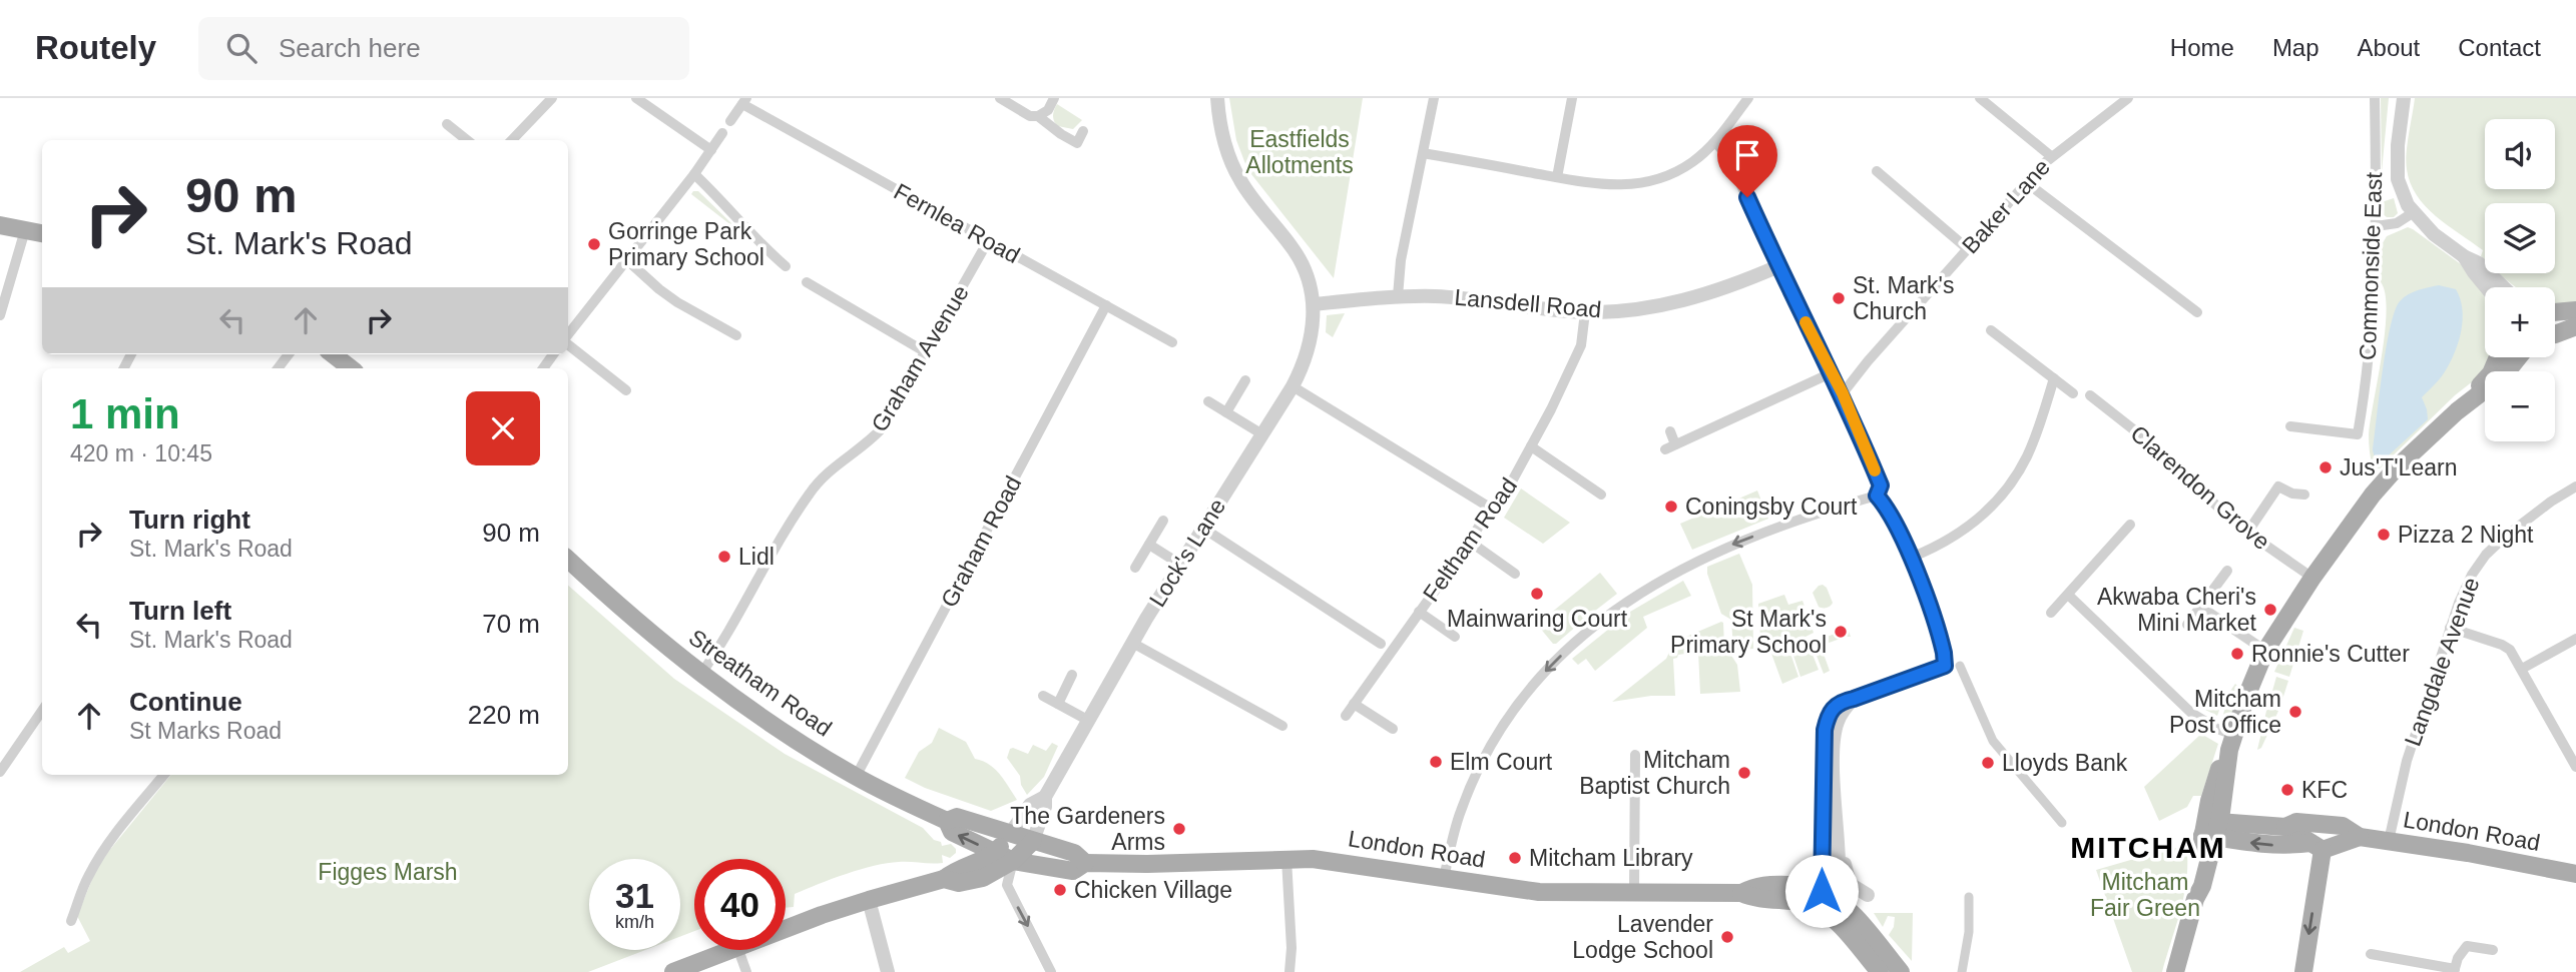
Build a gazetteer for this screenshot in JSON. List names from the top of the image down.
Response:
{
  "streets": {
    "main road": ["Streatham Road", "London Road"],
    "street": [
      "Baker Lane",
      "Fernlea Road",
      "Commonside East",
      "Lansdell Road",
      "Graham Avenue",
      "Clarendon Grove",
      "Feltham Road",
      "Graham Road",
      "Lock's Lane",
      "Langdale Avenue"
    ]
  },
  "crossings": [
    ["Fernlea Road", "Graham Avenue"],
    ["Fernlea Road", "Graham Road"],
    ["Lansdell Road", "Feltham Road"],
    ["Lansdell Road", "Lock's Lane"],
    ["Graham Avenue", "Streatham Road"],
    ["Graham Road", "Streatham Road"],
    ["Lock's Lane", "Streatham Road"],
    ["Lock's Lane", "London Road"],
    ["Langdale Avenue", "London Road"],
    ["Streatham Road", "London Road"]
  ],
  "districts": ["MITCHAM"],
  "parks": ["Eastfields Allotments", "Figges Marsh", "Mitcham Fair Green"],
  "places": [
    "Gorringe Park Primary School",
    "St. Mark's Church",
    "Jus'T'Learn",
    "Coningsby Court",
    "Pizza 2 Night",
    "Lidl",
    "Mainwaring Court",
    "Akwaba Cheri's Mini Market",
    "St Mark's Primary School",
    "Ronnie's Cutter",
    "Mitcham Post Office",
    "Elm Court",
    "Lloyds Bank",
    "Mitcham Baptist Church",
    "KFC",
    "The Gardeners Arms",
    "Mitcham Library",
    "Chicken Village",
    "Lavender Lodge School"
  ],
  "page": {
    "header": "Routely",
    "search": "Search here",
    "nav": [
      "Home",
      "Map",
      "About",
      "Contact"
    ],
    "map_buttons": ["+", "−"],
    "turn": ["90 m", "St. Mark's Road"],
    "heading": ["1 min", "420 m · 10:45"],
    "list": [
      {
        "name": "Turn right",
        "note": "St. Mark's Road",
        "value": "90 m"
      },
      {
        "name": "Turn left",
        "note": "St. Mark's Road",
        "value": "70 m"
      },
      {
        "name": "Continue",
        "note": "St Marks Road",
        "value": "220 m"
      }
    ],
    "speed": "31 km/h",
    "limit": "40"
  }
}
